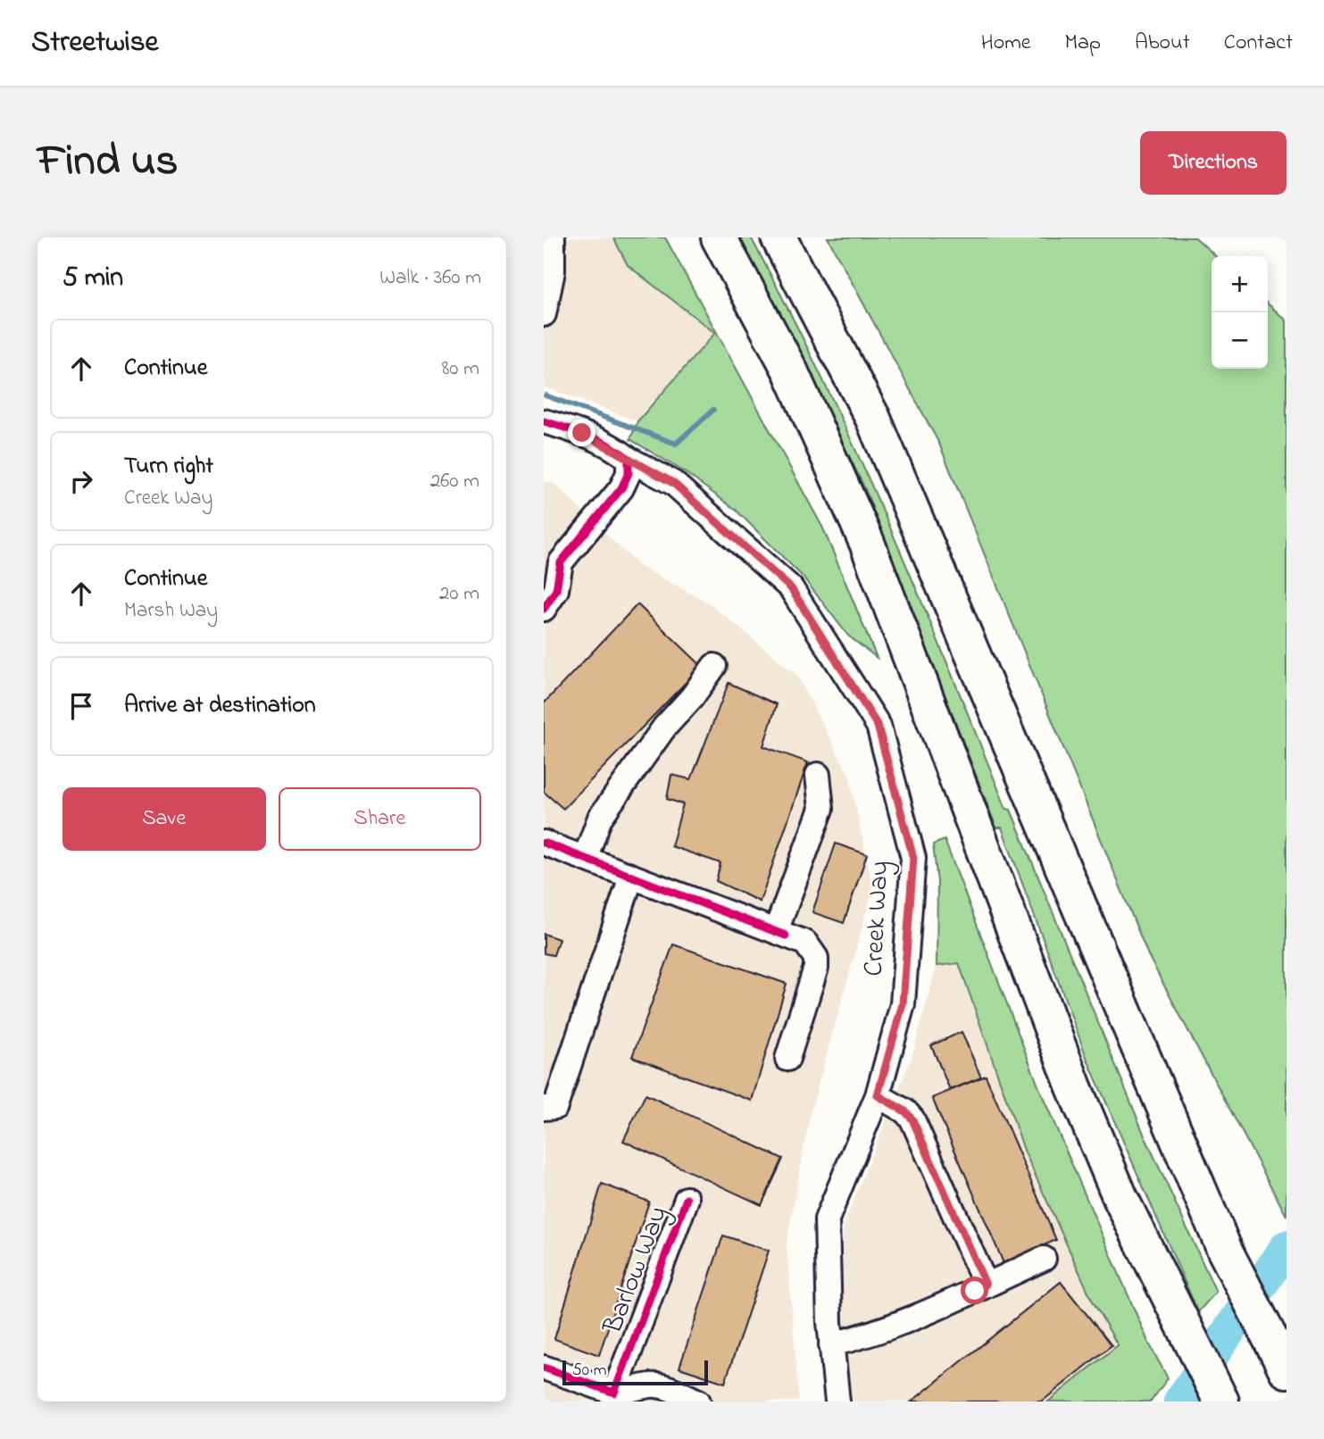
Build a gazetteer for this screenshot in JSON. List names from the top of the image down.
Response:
{
  "streets": {
    "street": ["Creek Way", "Barlow Way"]
  },
  "scale_bar": "50 m",
  "page": {
    "header": "Streetwise",
    "nav": [
      "Home",
      "Map",
      "About",
      "Contact"
    ],
    "title": "Find us",
    "buttons": [
      "Directions",
      ["Save", "Share"]
    ],
    "heading": ["5 min", "Walk · 360 m"],
    "map_buttons": ["+", "−"],
    "list": [
      ["Continue", "80 m"],
      ["Turn right", "Creek Way", "260 m"],
      ["Continue", "Marsh Way", "20 m"],
      "Arrive at destination"
    ],
    "scale": "50 m"
  }
}
